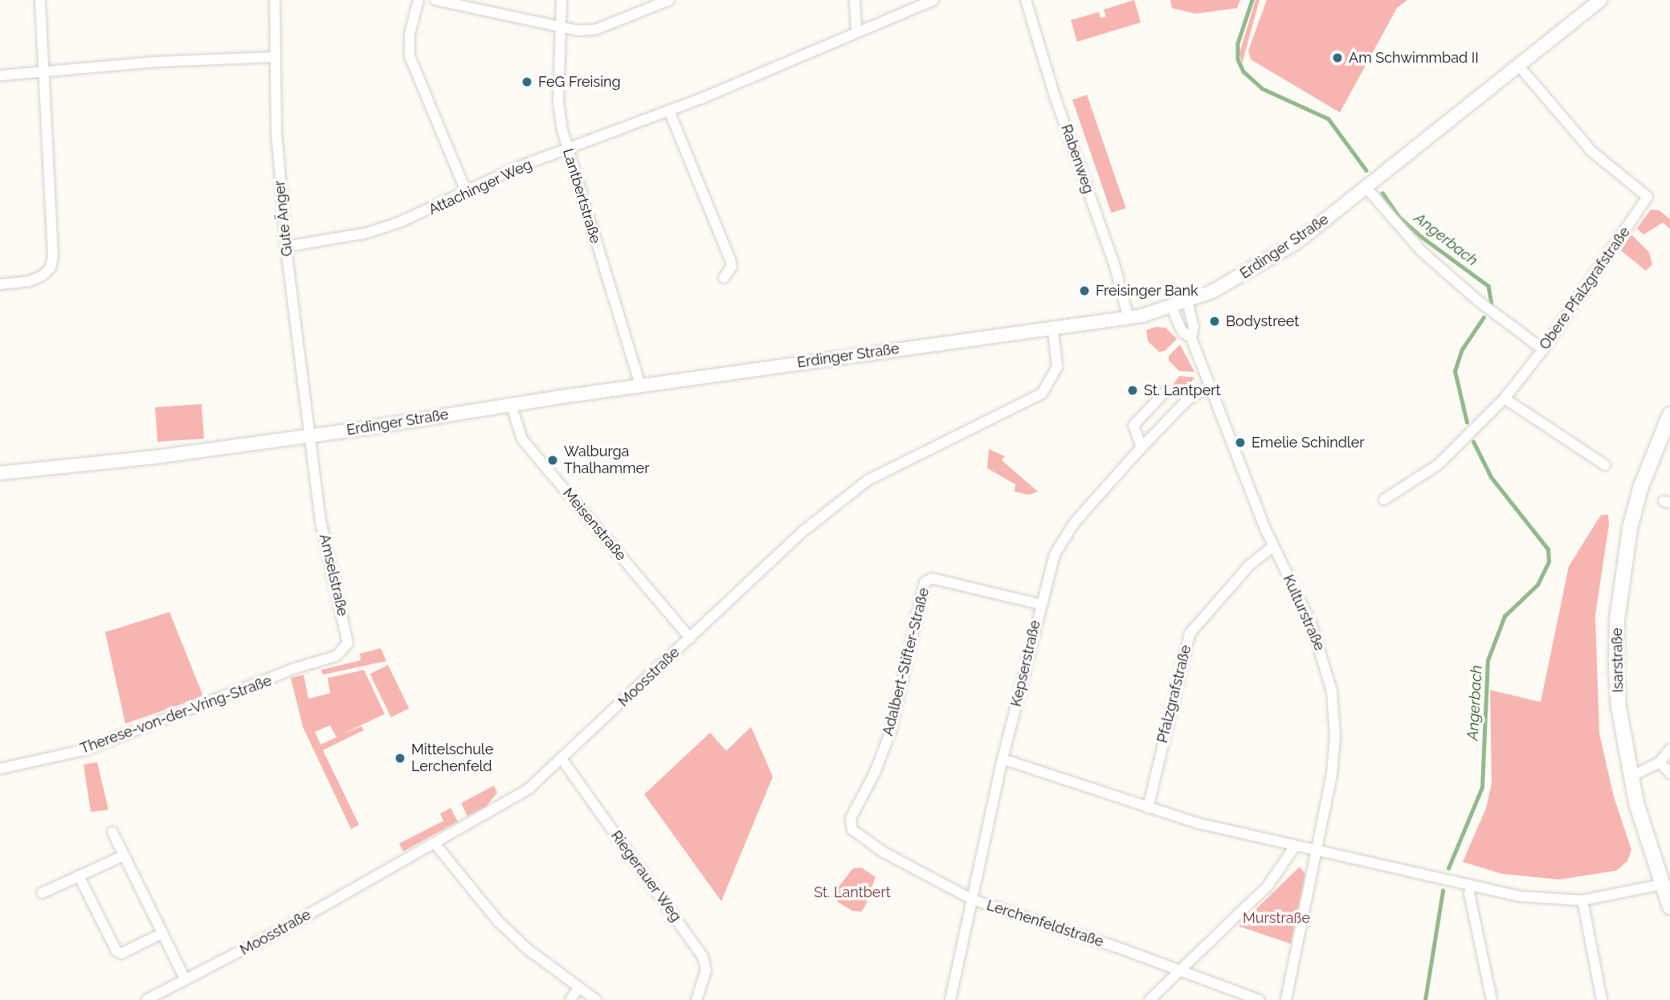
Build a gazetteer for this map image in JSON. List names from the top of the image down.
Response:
{
  "streets": {
    "main road": ["Isarstraße"],
    "street": [
      "Rabenweg",
      "Attachinger Weg",
      "Lantbertstraße",
      "Gute Änger",
      "Erdinger Straße",
      "Obere Pfalzgrafstraße",
      "Meisenstraße",
      "Amselstraße",
      "Kulturstraße",
      "Adalbert-Stifter-Straße",
      "Kepserstraße",
      "Moosstraße",
      "Pfalzgrafstraße",
      "Therese-von-der-Vring-Straße",
      "Riegerauer Weg",
      "Lerchenfeldstraße"
    ]
  },
  "crossings": [
    ["Rabenweg", "Erdinger Straße"],
    ["Attachinger Weg", "Lantbertstraße"],
    ["Attachinger Weg", "Gute Änger"],
    ["Lantbertstraße", "Erdinger Straße"],
    ["Gute Änger", "Erdinger Straße"],
    ["Gute Änger", "Amselstraße"],
    ["Erdinger Straße", "Obere Pfalzgrafstraße"],
    ["Erdinger Straße", "Meisenstraße"],
    ["Erdinger Straße", "Amselstraße"],
    ["Erdinger Straße", "Kulturstraße"],
    ["Erdinger Straße", "Moosstraße"],
    ["Meisenstraße", "Moosstraße"],
    ["Amselstraße", "Therese-von-der-Vring-Straße"],
    ["Kulturstraße", "Kepserstraße"],
    ["Kulturstraße", "Pfalzgrafstraße"],
    ["Adalbert-Stifter-Straße", "Kepserstraße"],
    ["Adalbert-Stifter-Straße", "Lerchenfeldstraße"],
    ["Kepserstraße", "Lerchenfeldstraße"],
    ["Moosstraße", "Riegerauer Weg"]
  ],
  "water": ["Angerbach"],
  "parks": ["St. Lantbert", "Murstraße"],
  "places": [
    "Am Schwimmbad II",
    "FeG Freising",
    "Freisinger Bank",
    "Bodystreet",
    "St. Lantpert",
    "Emelie Schindler",
    "Walburga Thalhammer",
    "Mittelschule Lerchenfeld"
  ]
}
